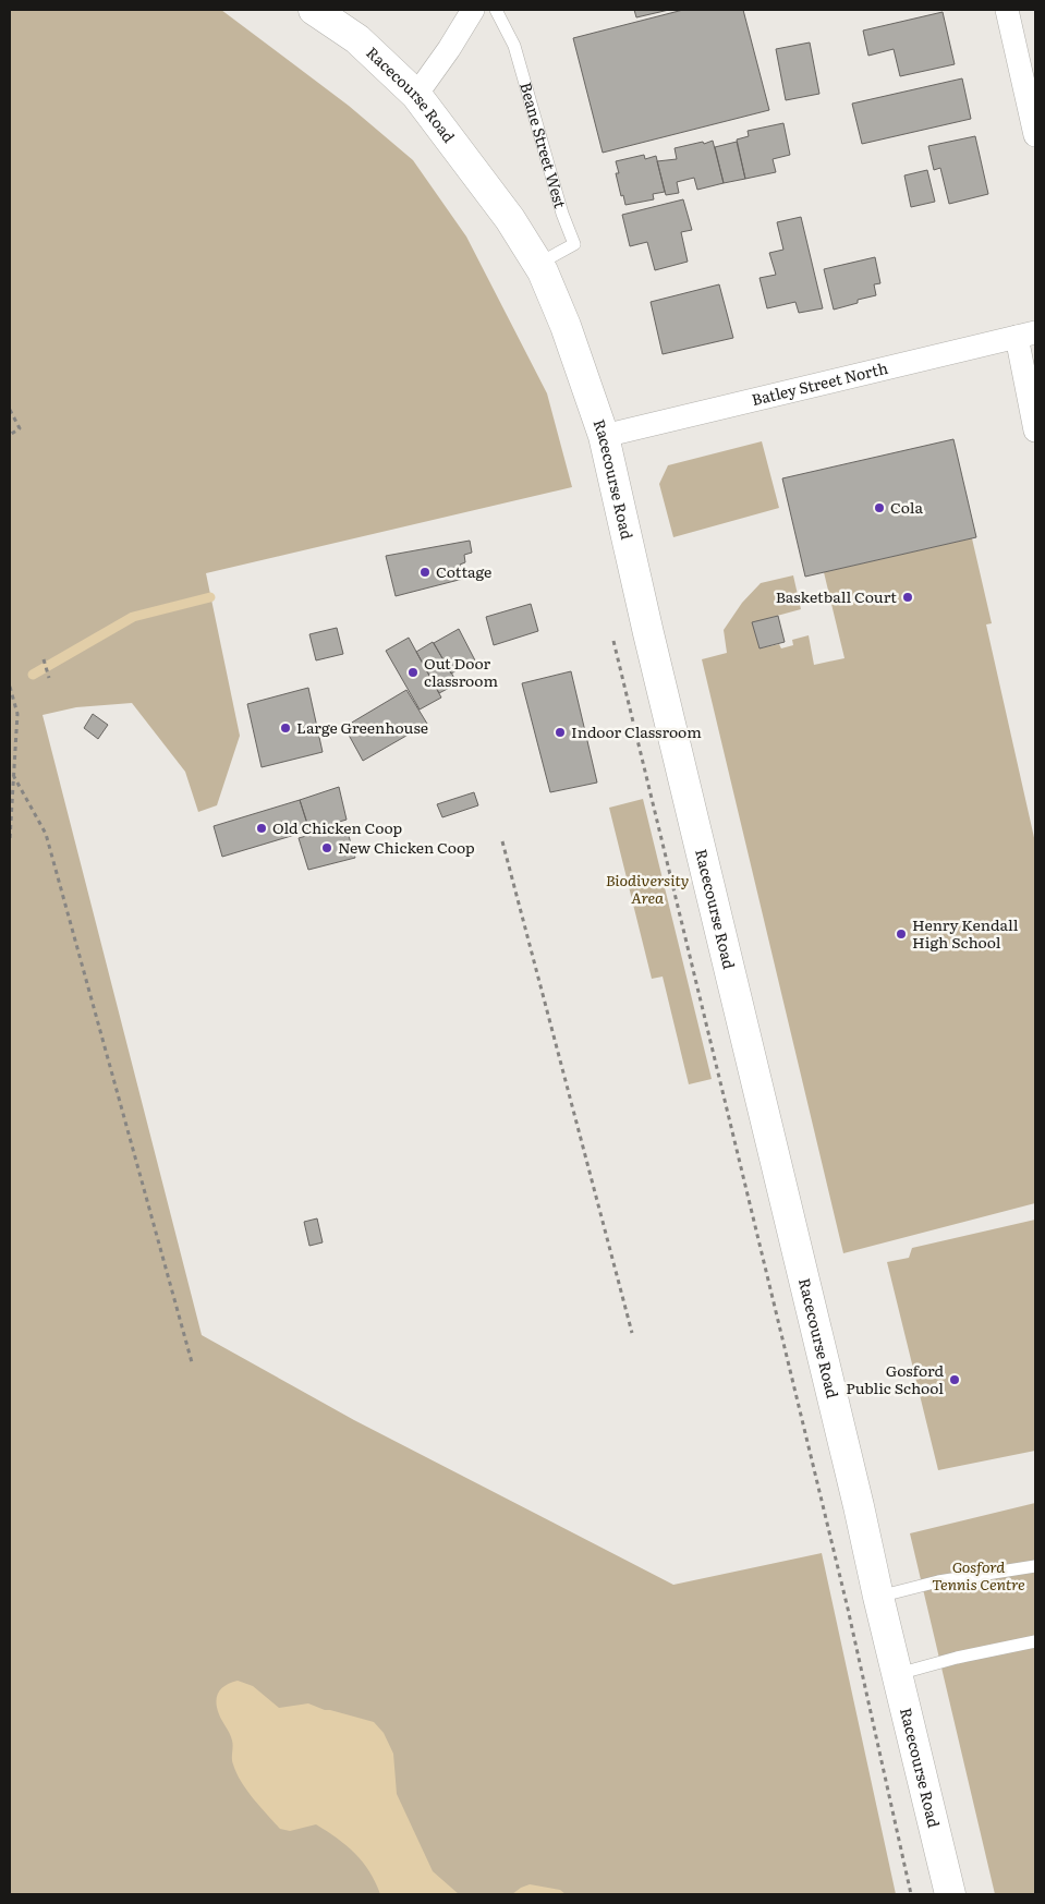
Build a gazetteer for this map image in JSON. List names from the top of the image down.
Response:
{
  "streets": {
    "main road": ["Racecourse Road"],
    "street": ["Batley Street North"],
    "lane": ["Beane Street West"]
  },
  "crossings": [
    ["Racecourse Road", "Beane Street West"],
    ["Racecourse Road", "Batley Street North"]
  ],
  "parks": ["Biodiversity Area", "Gosford Tennis Centre"],
  "places": [
    "Cola",
    "Cottage",
    "Basketball Court",
    "Out Door classroom",
    "Large Greenhouse",
    "Indoor Classroom",
    "Old Chicken Coop",
    "New Chicken Coop",
    "Henry Kendall High School",
    "Gosford Public School"
  ]
}
